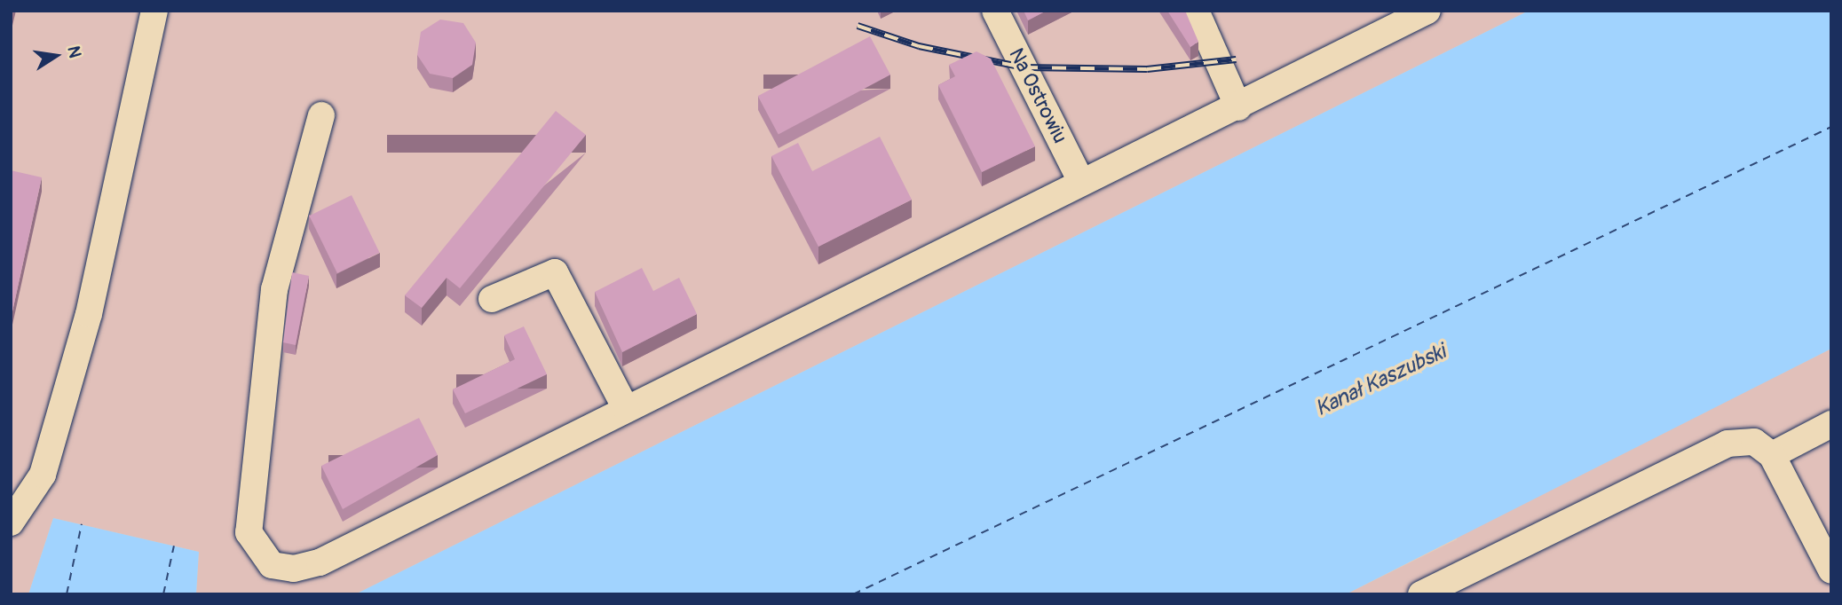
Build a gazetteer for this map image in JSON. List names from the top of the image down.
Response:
{
  "streets": {
    "lane": ["Na Ostrowiu"]
  },
  "water": ["Kanał Kaszubski"],
  "north": "right"
}
